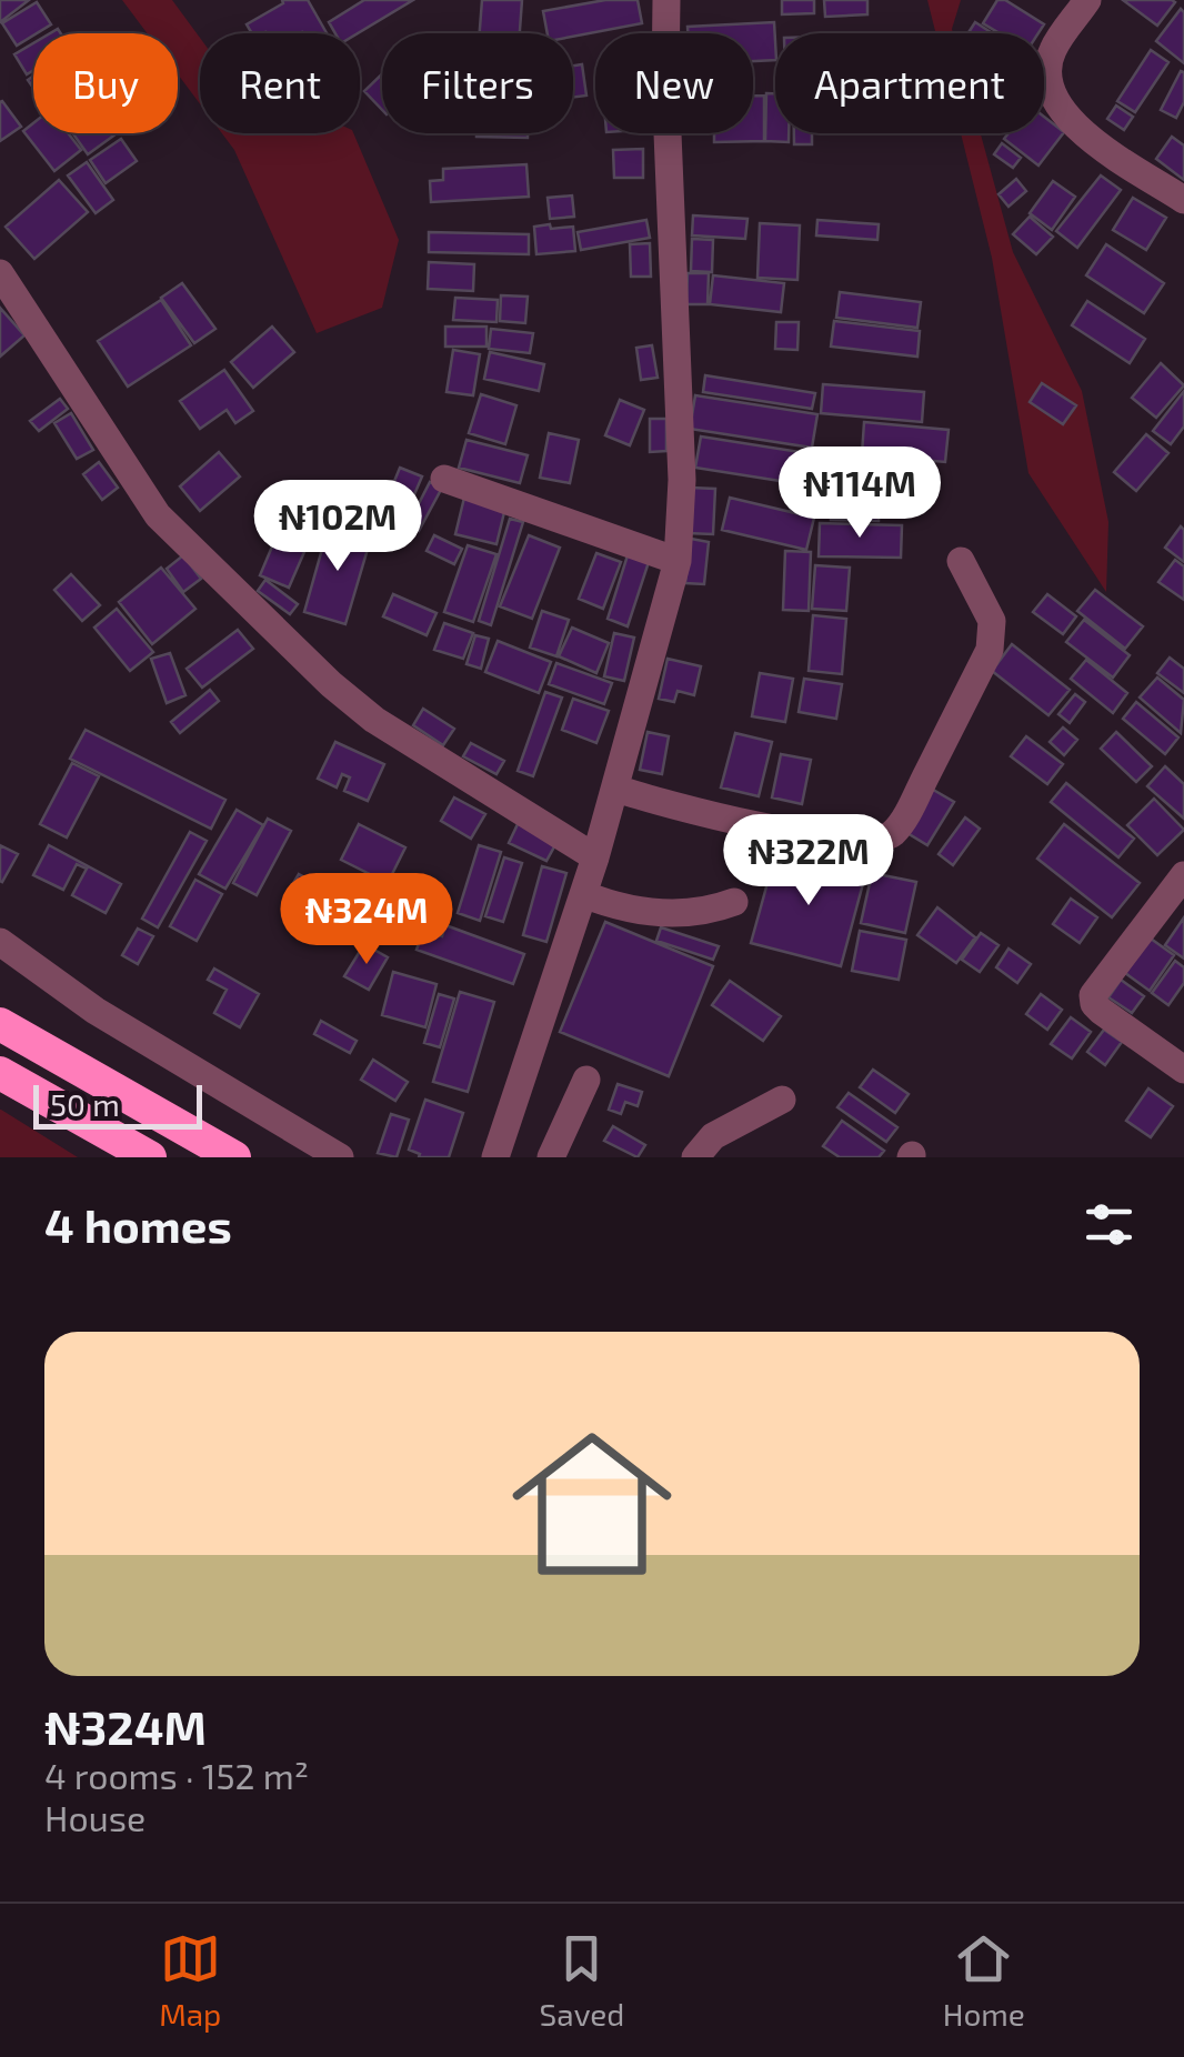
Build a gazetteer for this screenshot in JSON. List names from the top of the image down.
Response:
{
  "scale_bar": "50 m",
  "page": {
    "chip": [
      "Buy",
      "Rent",
      "Filters",
      "New",
      "Apartment"
    ],
    "price": [
      "₦114M",
      "₦102M",
      "₦322M",
      "₦324M"
    ],
    "scale": "50 m",
    "heading": "4 homes",
    "list": [
      {
        "name": "₦324M",
        "note": "4 rooms · 152 m² · House"
      }
    ],
    "tabs": ["Map", "Saved", "Home"]
  }
}
